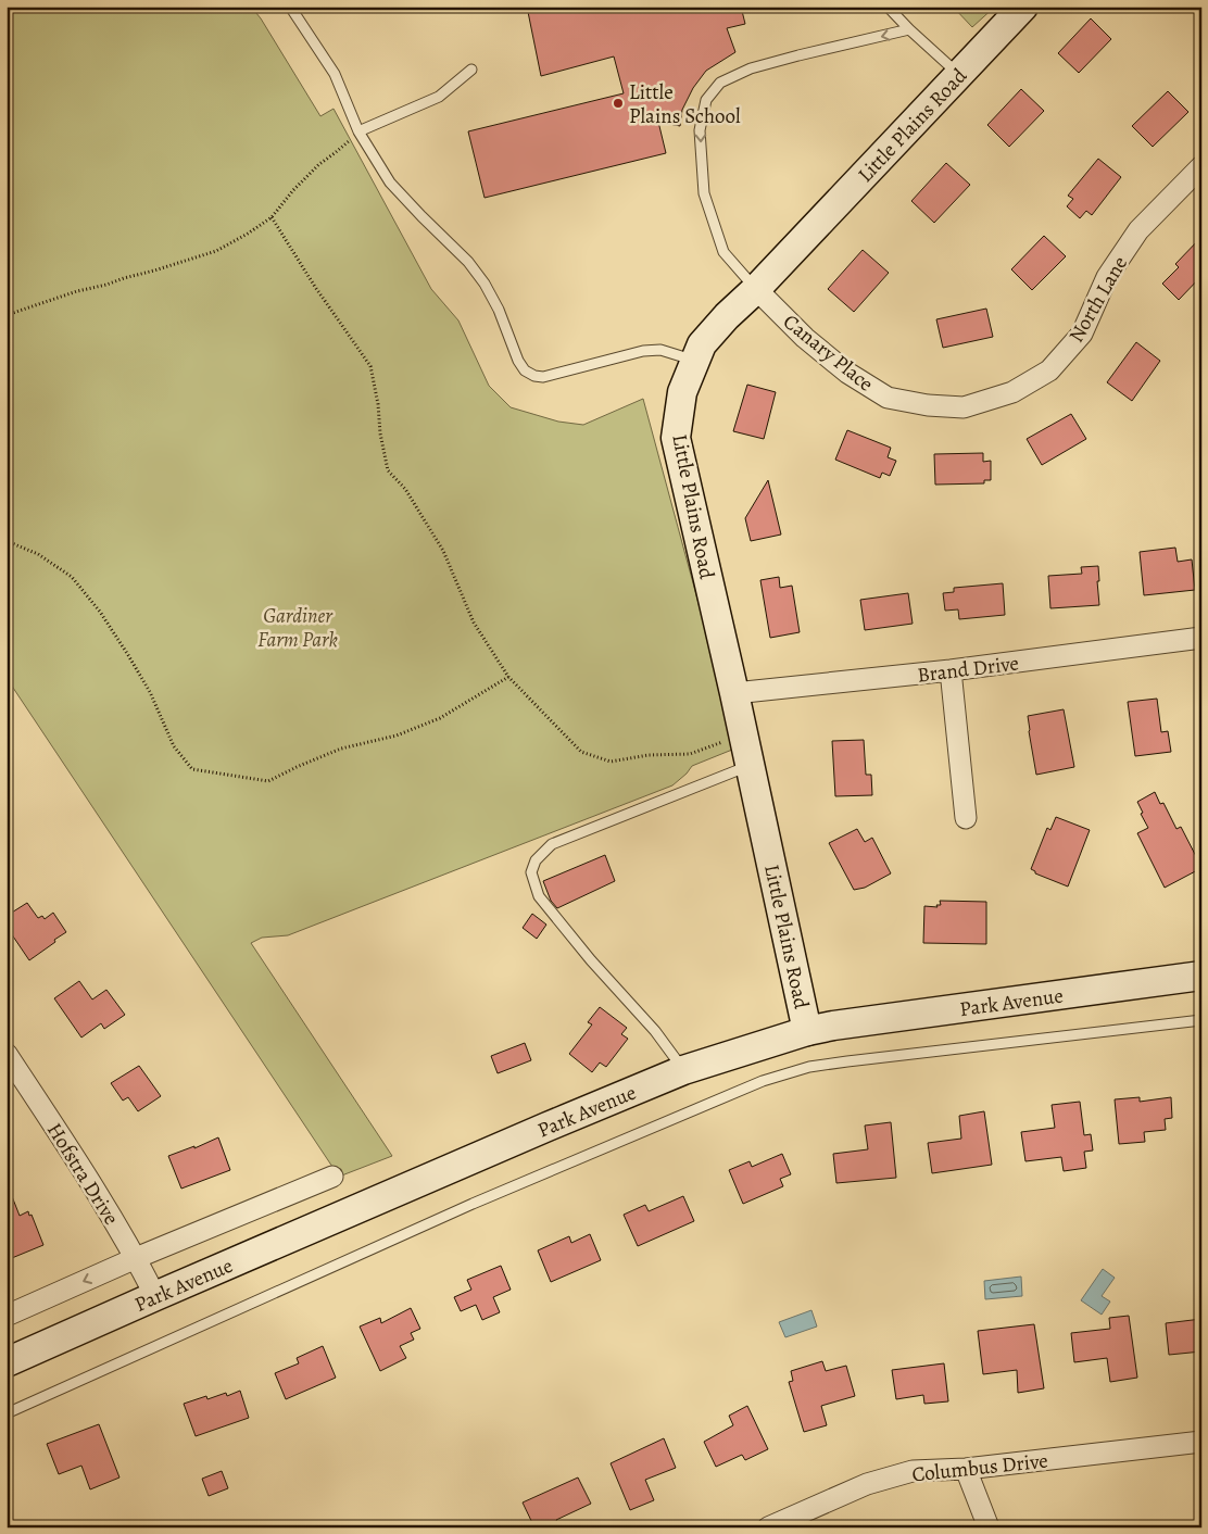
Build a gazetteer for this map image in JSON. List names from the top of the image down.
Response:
{
  "streets": {
    "main road": ["Little Plains Road", "Park Avenue"],
    "street": [
      "North Lane",
      "Canary Place",
      "Brand Drive",
      "Hofstra Drive",
      "Columbus Drive"
    ]
  },
  "crossings": [
    ["Little Plains Road", "Canary Place"],
    ["Little Plains Road", "Brand Drive"],
    ["Little Plains Road", "Park Avenue"],
    ["North Lane", "Canary Place"],
    ["Park Avenue", "Hofstra Drive"]
  ],
  "parks": ["Gardiner Farm Park"],
  "places": ["Little Plains School"]
}
